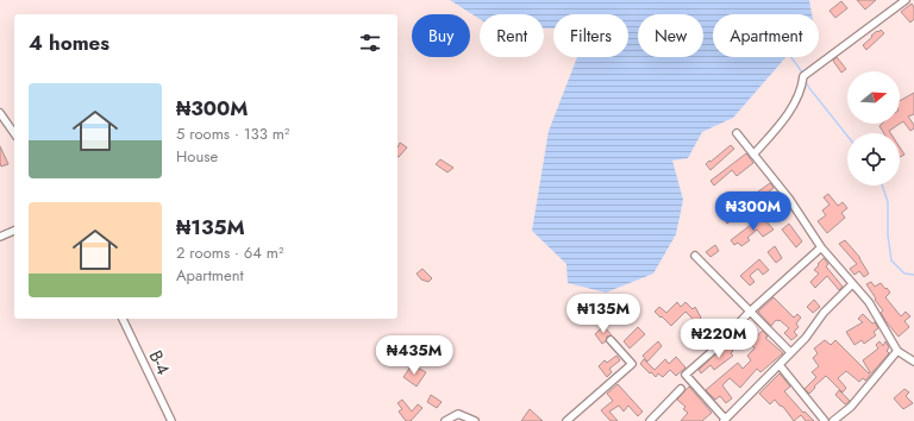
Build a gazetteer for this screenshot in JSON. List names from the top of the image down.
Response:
{
  "streets": {
    "street": ["B-4"]
  },
  "north": "right",
  "page": {
    "chip": [
      "Buy",
      "Rent",
      "Filters",
      "New",
      "Apartment"
    ],
    "heading": "4 homes",
    "list": [
      {
        "name": "₦300M",
        "note": "5 rooms · 133 m² · House"
      },
      {
        "name": "₦135M",
        "note": "2 rooms · 64 m² · Apartment"
      }
    ],
    "price": [
      "₦300M",
      "₦135M",
      "₦220M",
      "₦435M"
    ]
  }
}
